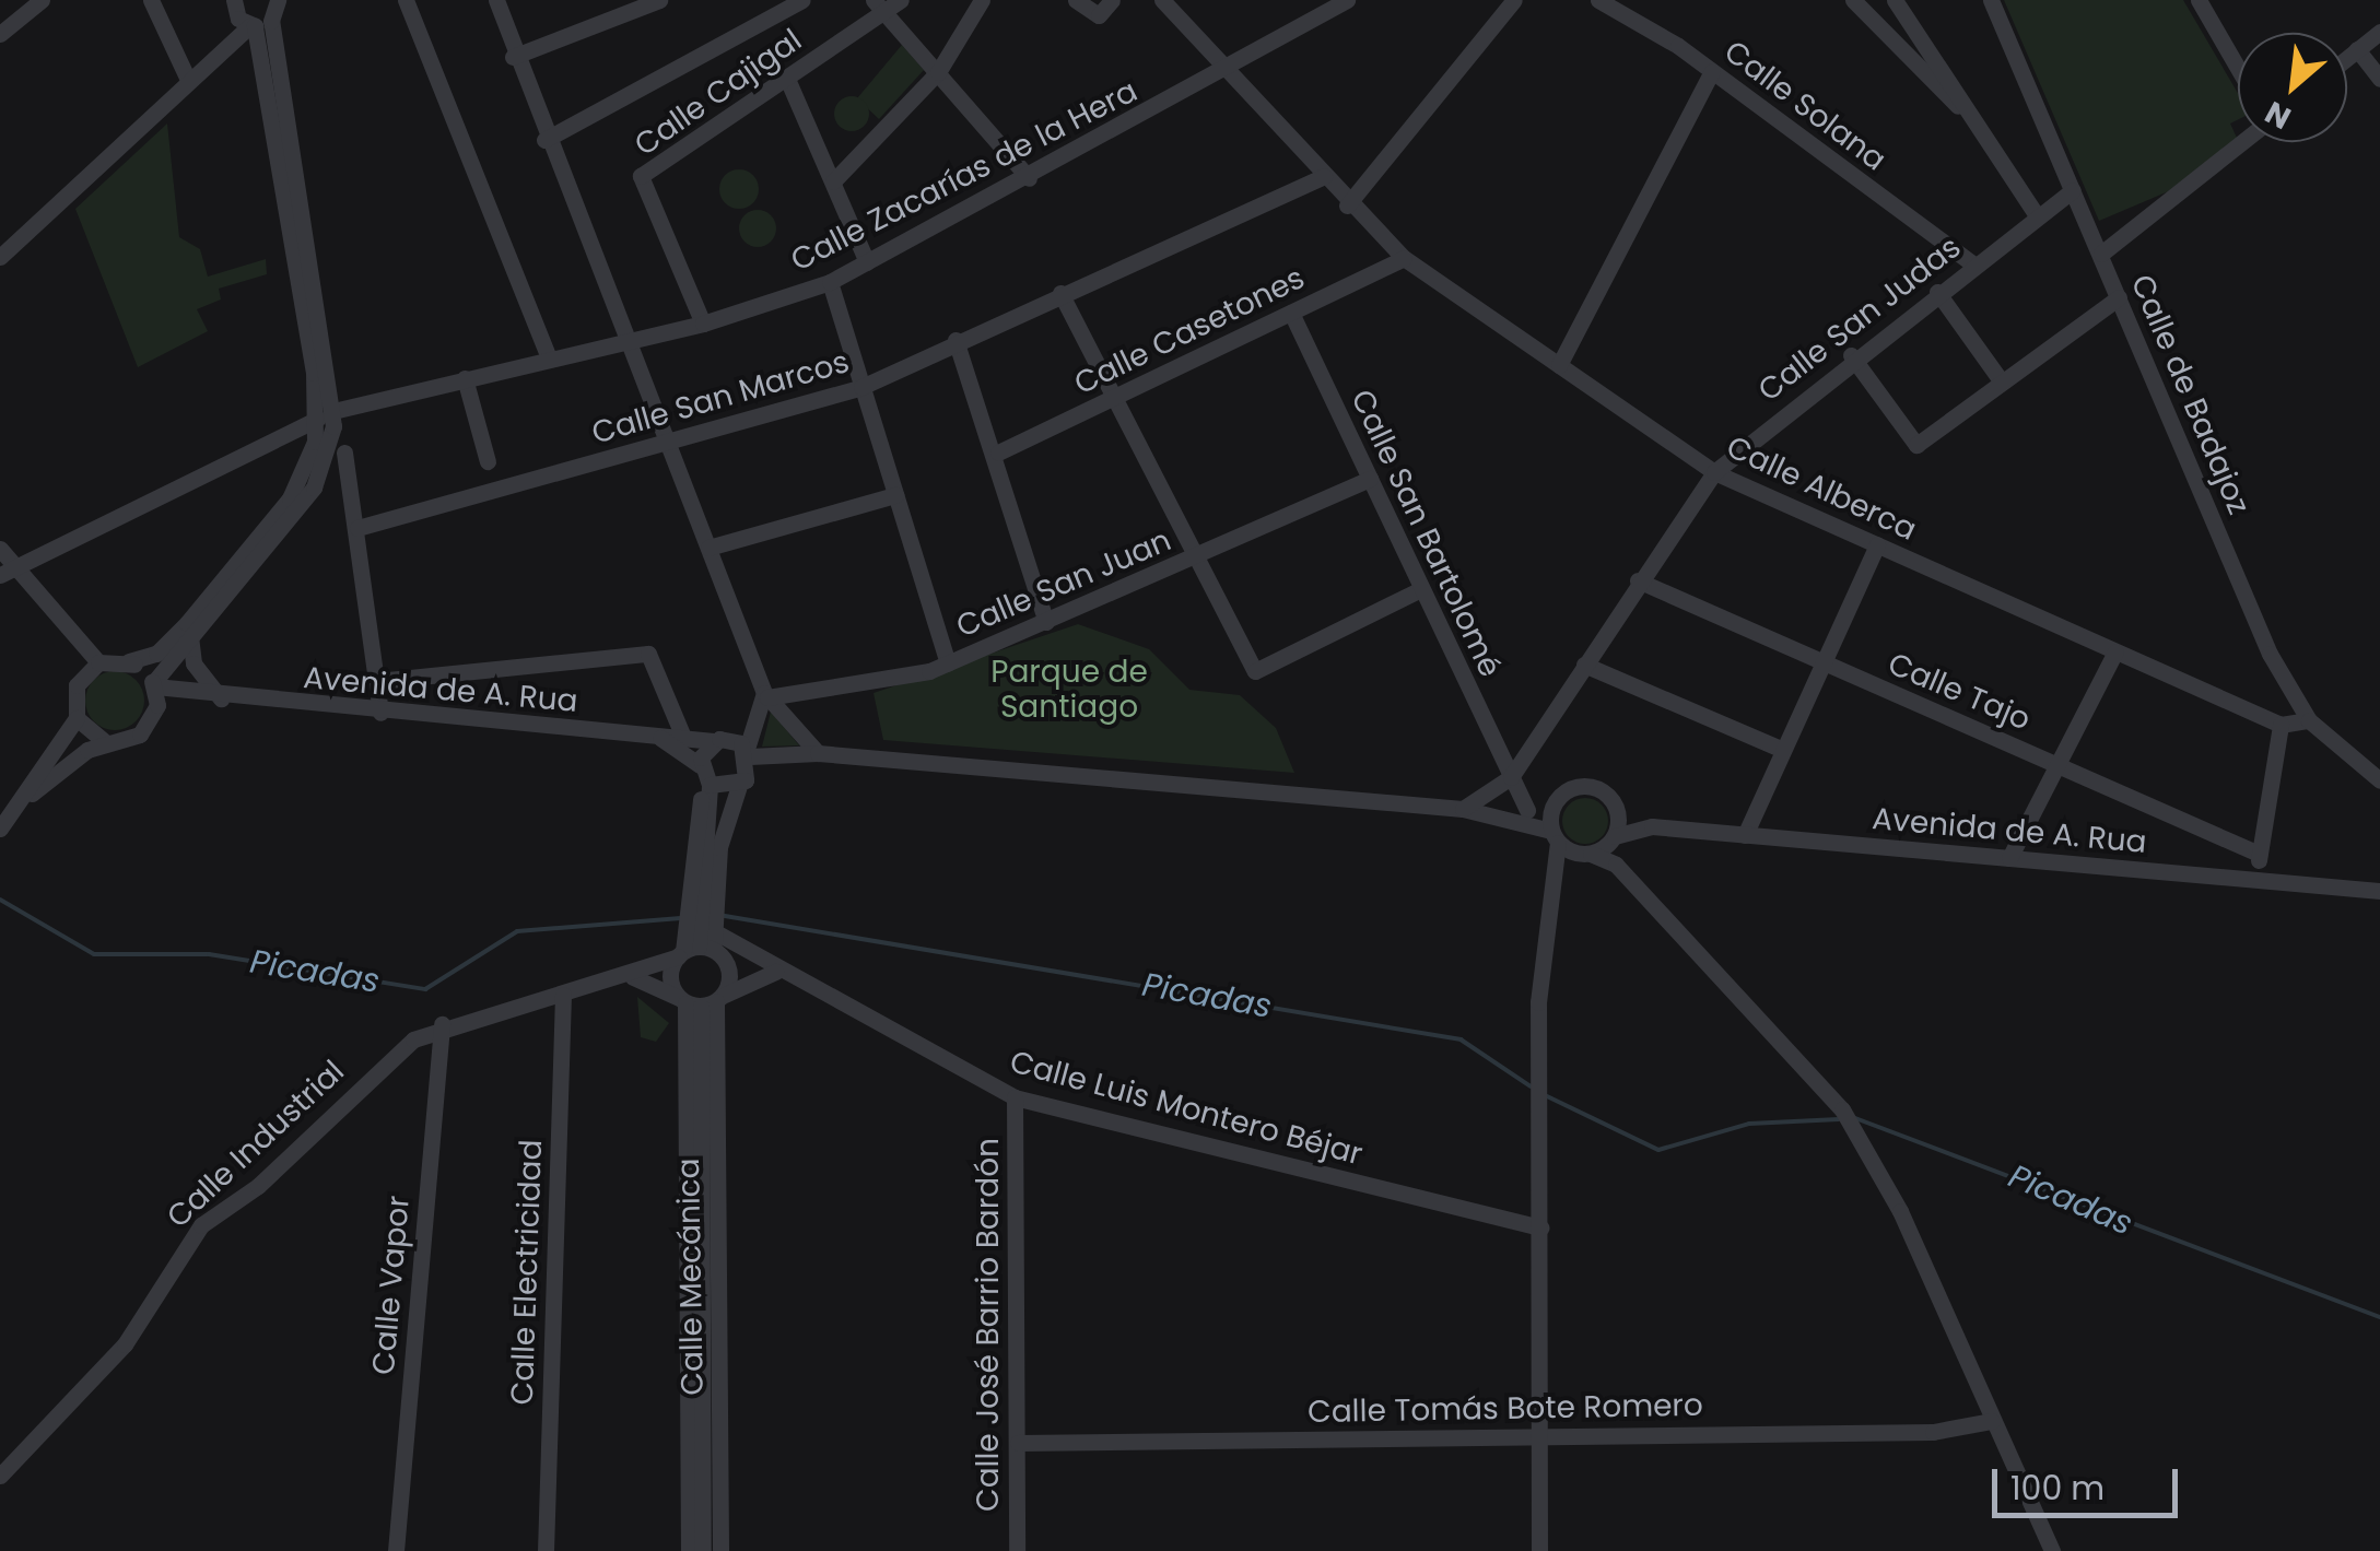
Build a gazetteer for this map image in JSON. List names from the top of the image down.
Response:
{
  "streets": {
    "street": [
      "Calle Cajigal",
      "Calle Solana",
      "Calle Zacarías de la Hera",
      "Calle San Judas",
      "Calle Casetones",
      "Calle de Badajoz",
      "Calle San Marcos",
      "Calle Alberca",
      "Calle San Bartolomé",
      "Calle San Juan",
      "Avenida de A. Rua",
      "Calle Tajo",
      "Calle Luis Montero Béjar",
      "Calle Industrial",
      "Calle Electricidad",
      "Calle Mecánica",
      "Calle Vapor",
      "Calle José Barrio Bardón",
      "Calle Tomás Bote Romero"
    ]
  },
  "crossings": [
    ["Calle Cajigal", "Calle Zacarías de la Hera"],
    ["Calle Solana", "Calle San Judas"],
    ["Calle Zacarías de la Hera", "Calle Alberca"],
    ["Calle San Judas", "Calle de Badajoz"],
    ["Calle San Judas", "Calle Alberca"],
    ["Calle San Judas", "Calle San Bartolomé"],
    ["Calle San Judas", "Calle Tajo"],
    ["Calle Casetones", "Calle Alberca"],
    ["Calle Casetones", "Calle San Bartolomé"],
    ["Calle San Marcos", "Calle Alberca"],
    ["Calle San Bartolomé", "Calle San Juan"],
    ["Calle Luis Montero Béjar", "Calle Industrial"],
    ["Calle Luis Montero Béjar", "Calle José Barrio Bardón"],
    ["Calle Industrial", "Calle Electricidad"],
    ["Calle Industrial", "Calle Vapor"],
    ["Calle José Barrio Bardón", "Calle Tomás Bote Romero"]
  ],
  "water": ["Picadas"],
  "parks": ["Parque de Santiago"],
  "scale_bar": "100 m",
  "north": "bottom left"
}
